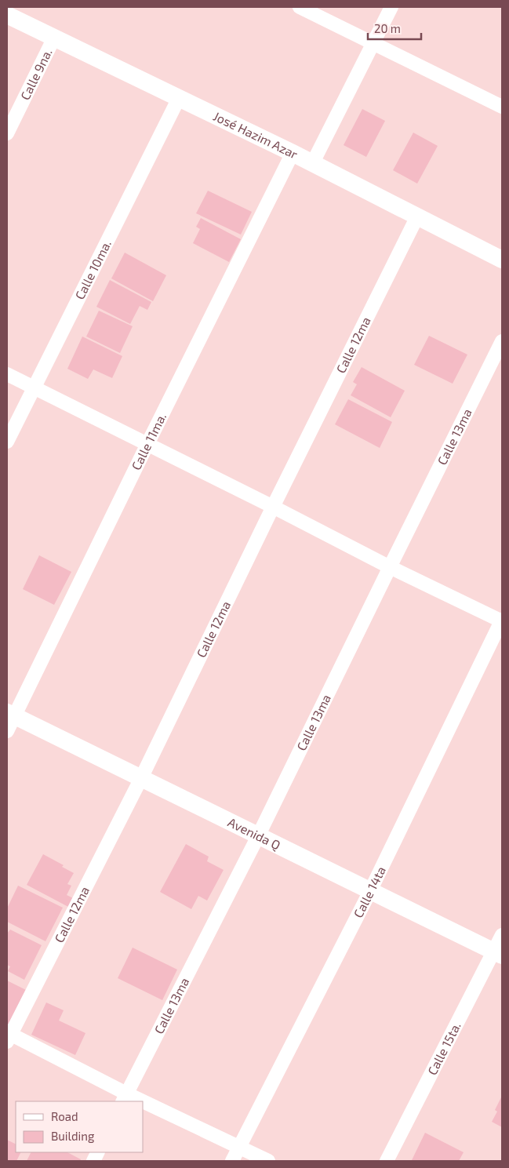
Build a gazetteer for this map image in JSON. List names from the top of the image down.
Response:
{
  "streets": {
    "street": [
      "Calle 9na.",
      "José Hazim Azar",
      "Calle 10ma.",
      "Calle 12ma",
      "Calle 13ma",
      "Calle 11ma.",
      "Avenida Q",
      "Calle 14ta",
      "Calle 15ta."
    ]
  },
  "crossings": [
    ["Calle 9na.", "José Hazim Azar"],
    ["José Hazim Azar", "Calle 10ma."],
    ["José Hazim Azar", "Calle 12ma"],
    ["José Hazim Azar", "Calle 11ma."],
    ["Calle 12ma", "Avenida Q"],
    ["Calle 13ma", "Avenida Q"],
    ["Calle 11ma.", "Avenida Q"],
    ["Avenida Q", "Calle 14ta"],
    ["Avenida Q", "Calle 15ta."]
  ],
  "legend": ["Road", "Building"],
  "scale_bar": "20 m"
}
